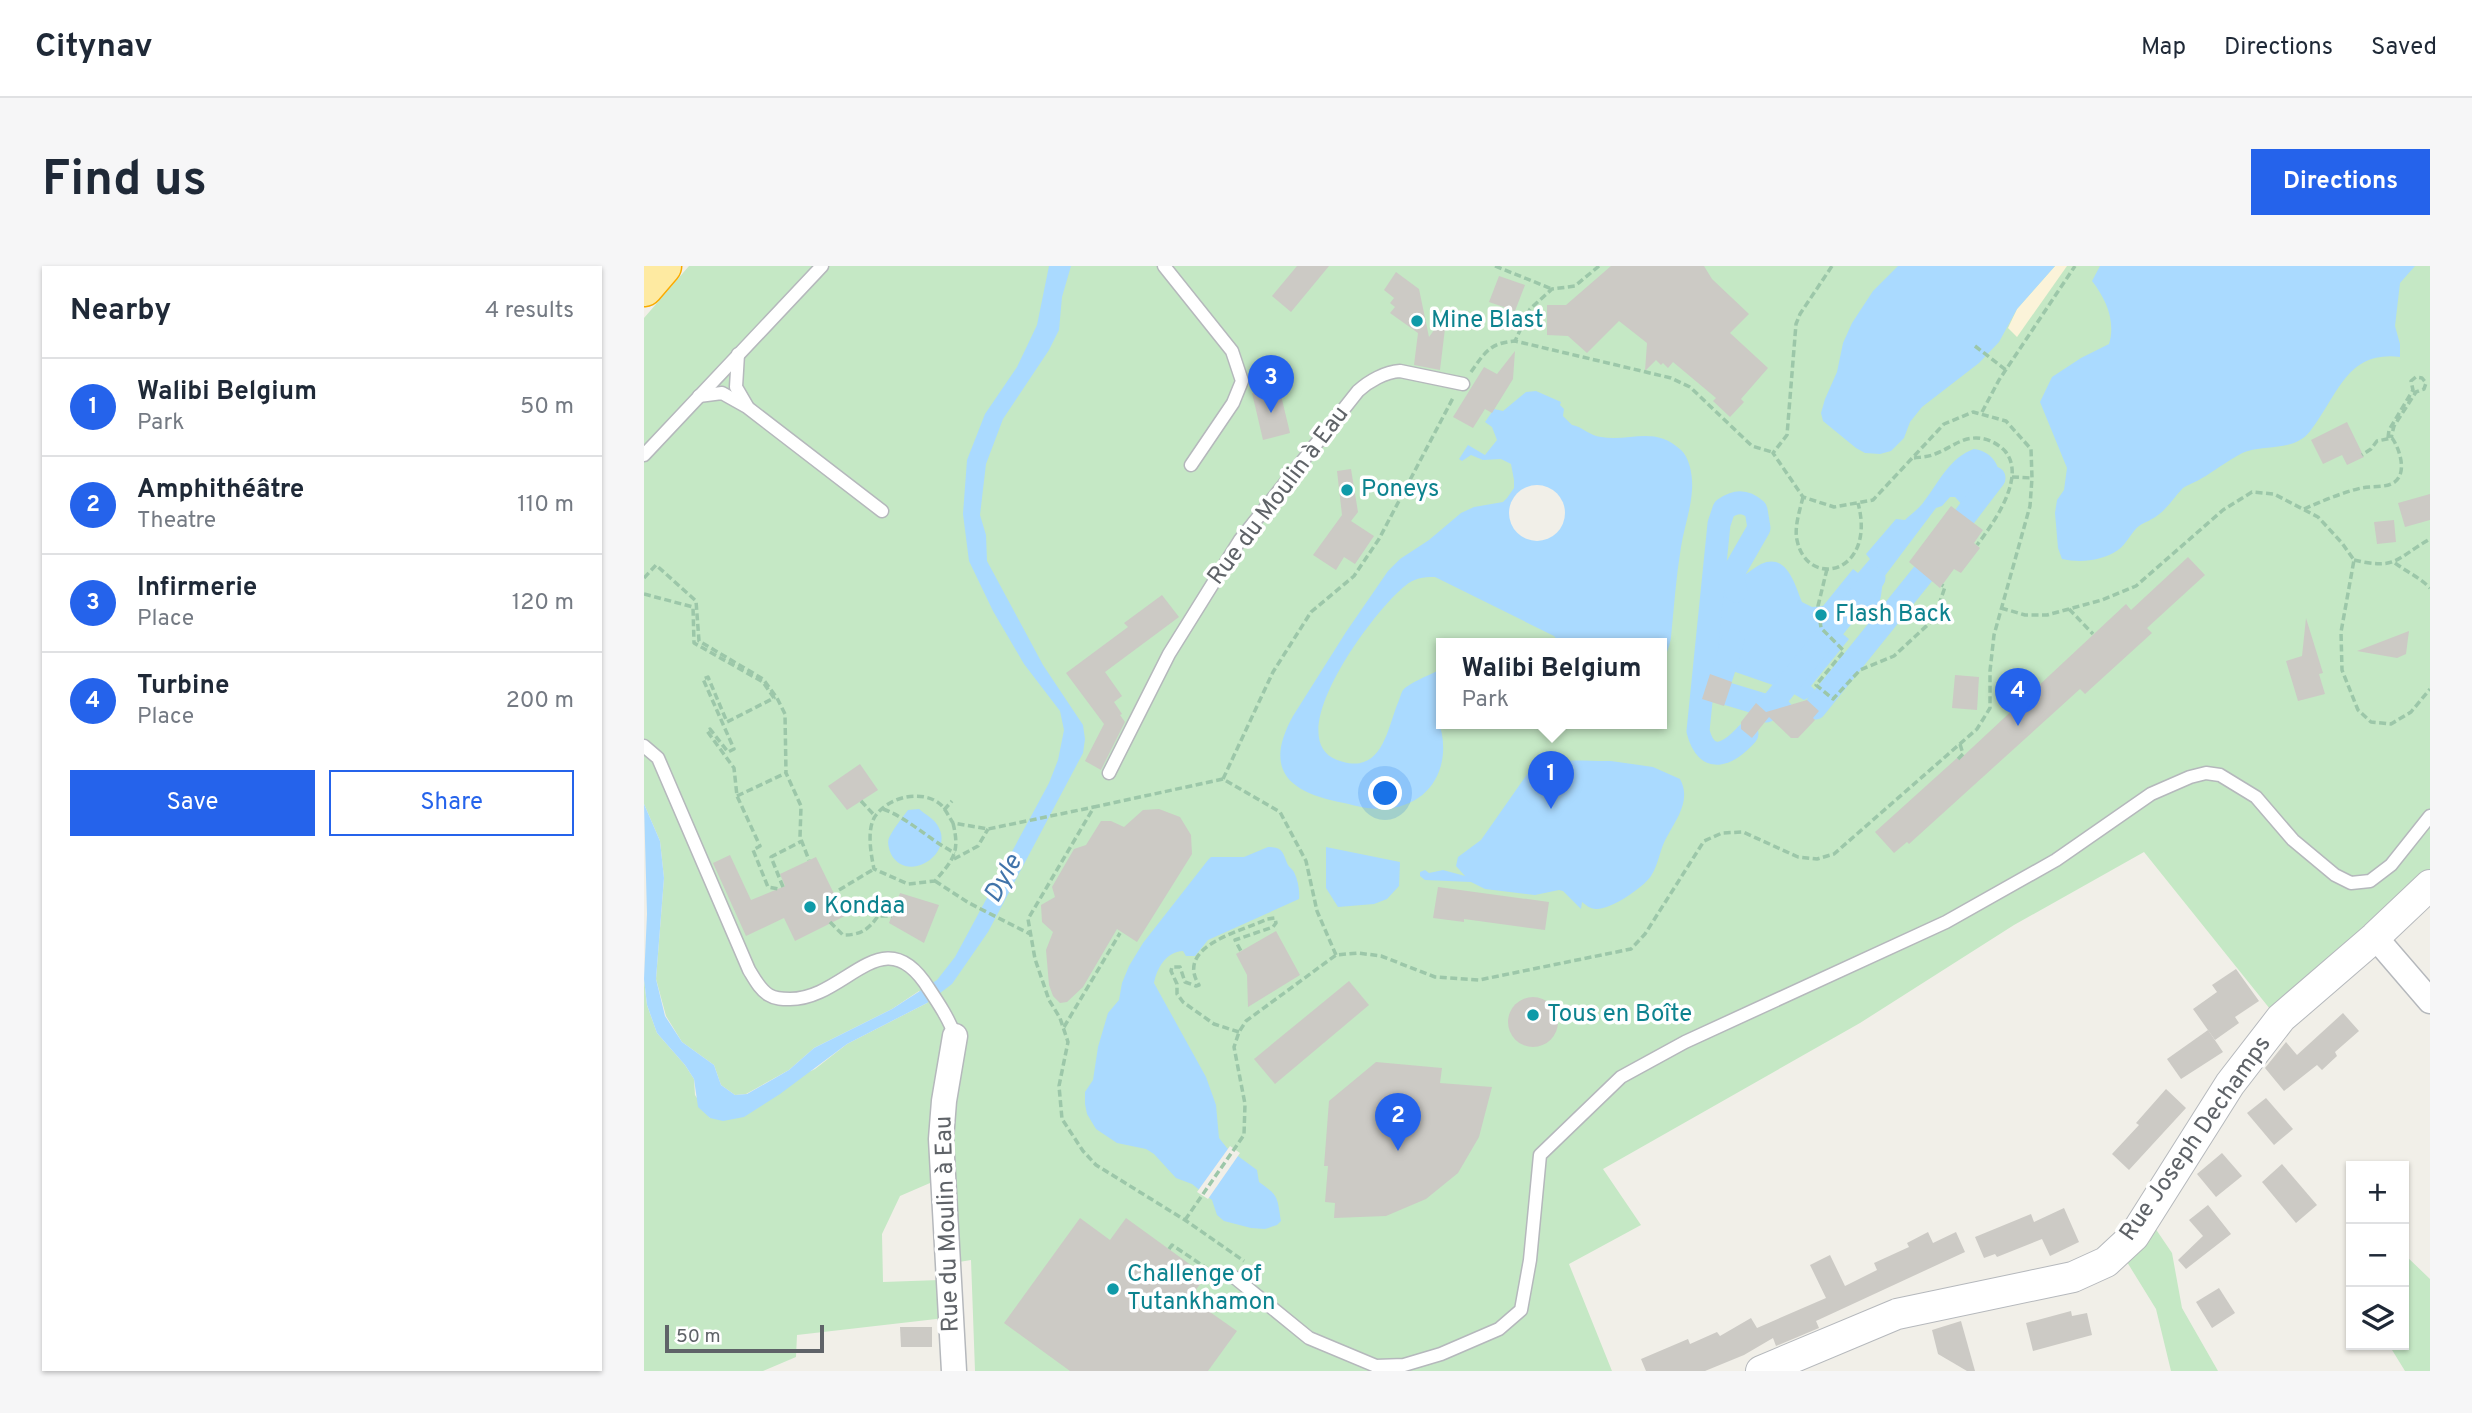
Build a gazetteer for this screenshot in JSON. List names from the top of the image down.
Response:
{
  "streets": {
    "street": ["Rue du Moulin à Eau", "Rue Joseph Dechamps"]
  },
  "water": ["Dyle"],
  "places": [
    "Mine Blast",
    "Poneys",
    "Flash Back",
    "Kondaa",
    "Tous en Boîte",
    "Challenge of Tutankhamon"
  ],
  "scale_bar": "50 m",
  "page": {
    "header": "Citynav",
    "nav": ["Map", "Directions", "Saved"],
    "buttons": [
      "Directions",
      ["Save", "Share"]
    ],
    "title": "Find us",
    "heading": ["Nearby", "4 results"],
    "pins": [
      "3",
      "4",
      "1",
      "2"
    ],
    "list": [
      {
        "mark": "1",
        "name": "Walibi Belgium",
        "note": "Park",
        "value": "50 m"
      },
      {
        "mark": "2",
        "name": "Amphithéâtre",
        "note": "Theatre",
        "value": "110 m"
      },
      {
        "mark": "3",
        "name": "Infirmerie",
        "note": "Place",
        "value": "120 m"
      },
      {
        "mark": "4",
        "name": "Turbine",
        "note": "Place",
        "value": "200 m"
      }
    ],
    "popup": ["Walibi Belgium", "Park"],
    "map_buttons": ["+", "−"],
    "scale": "50 m"
  }
}
